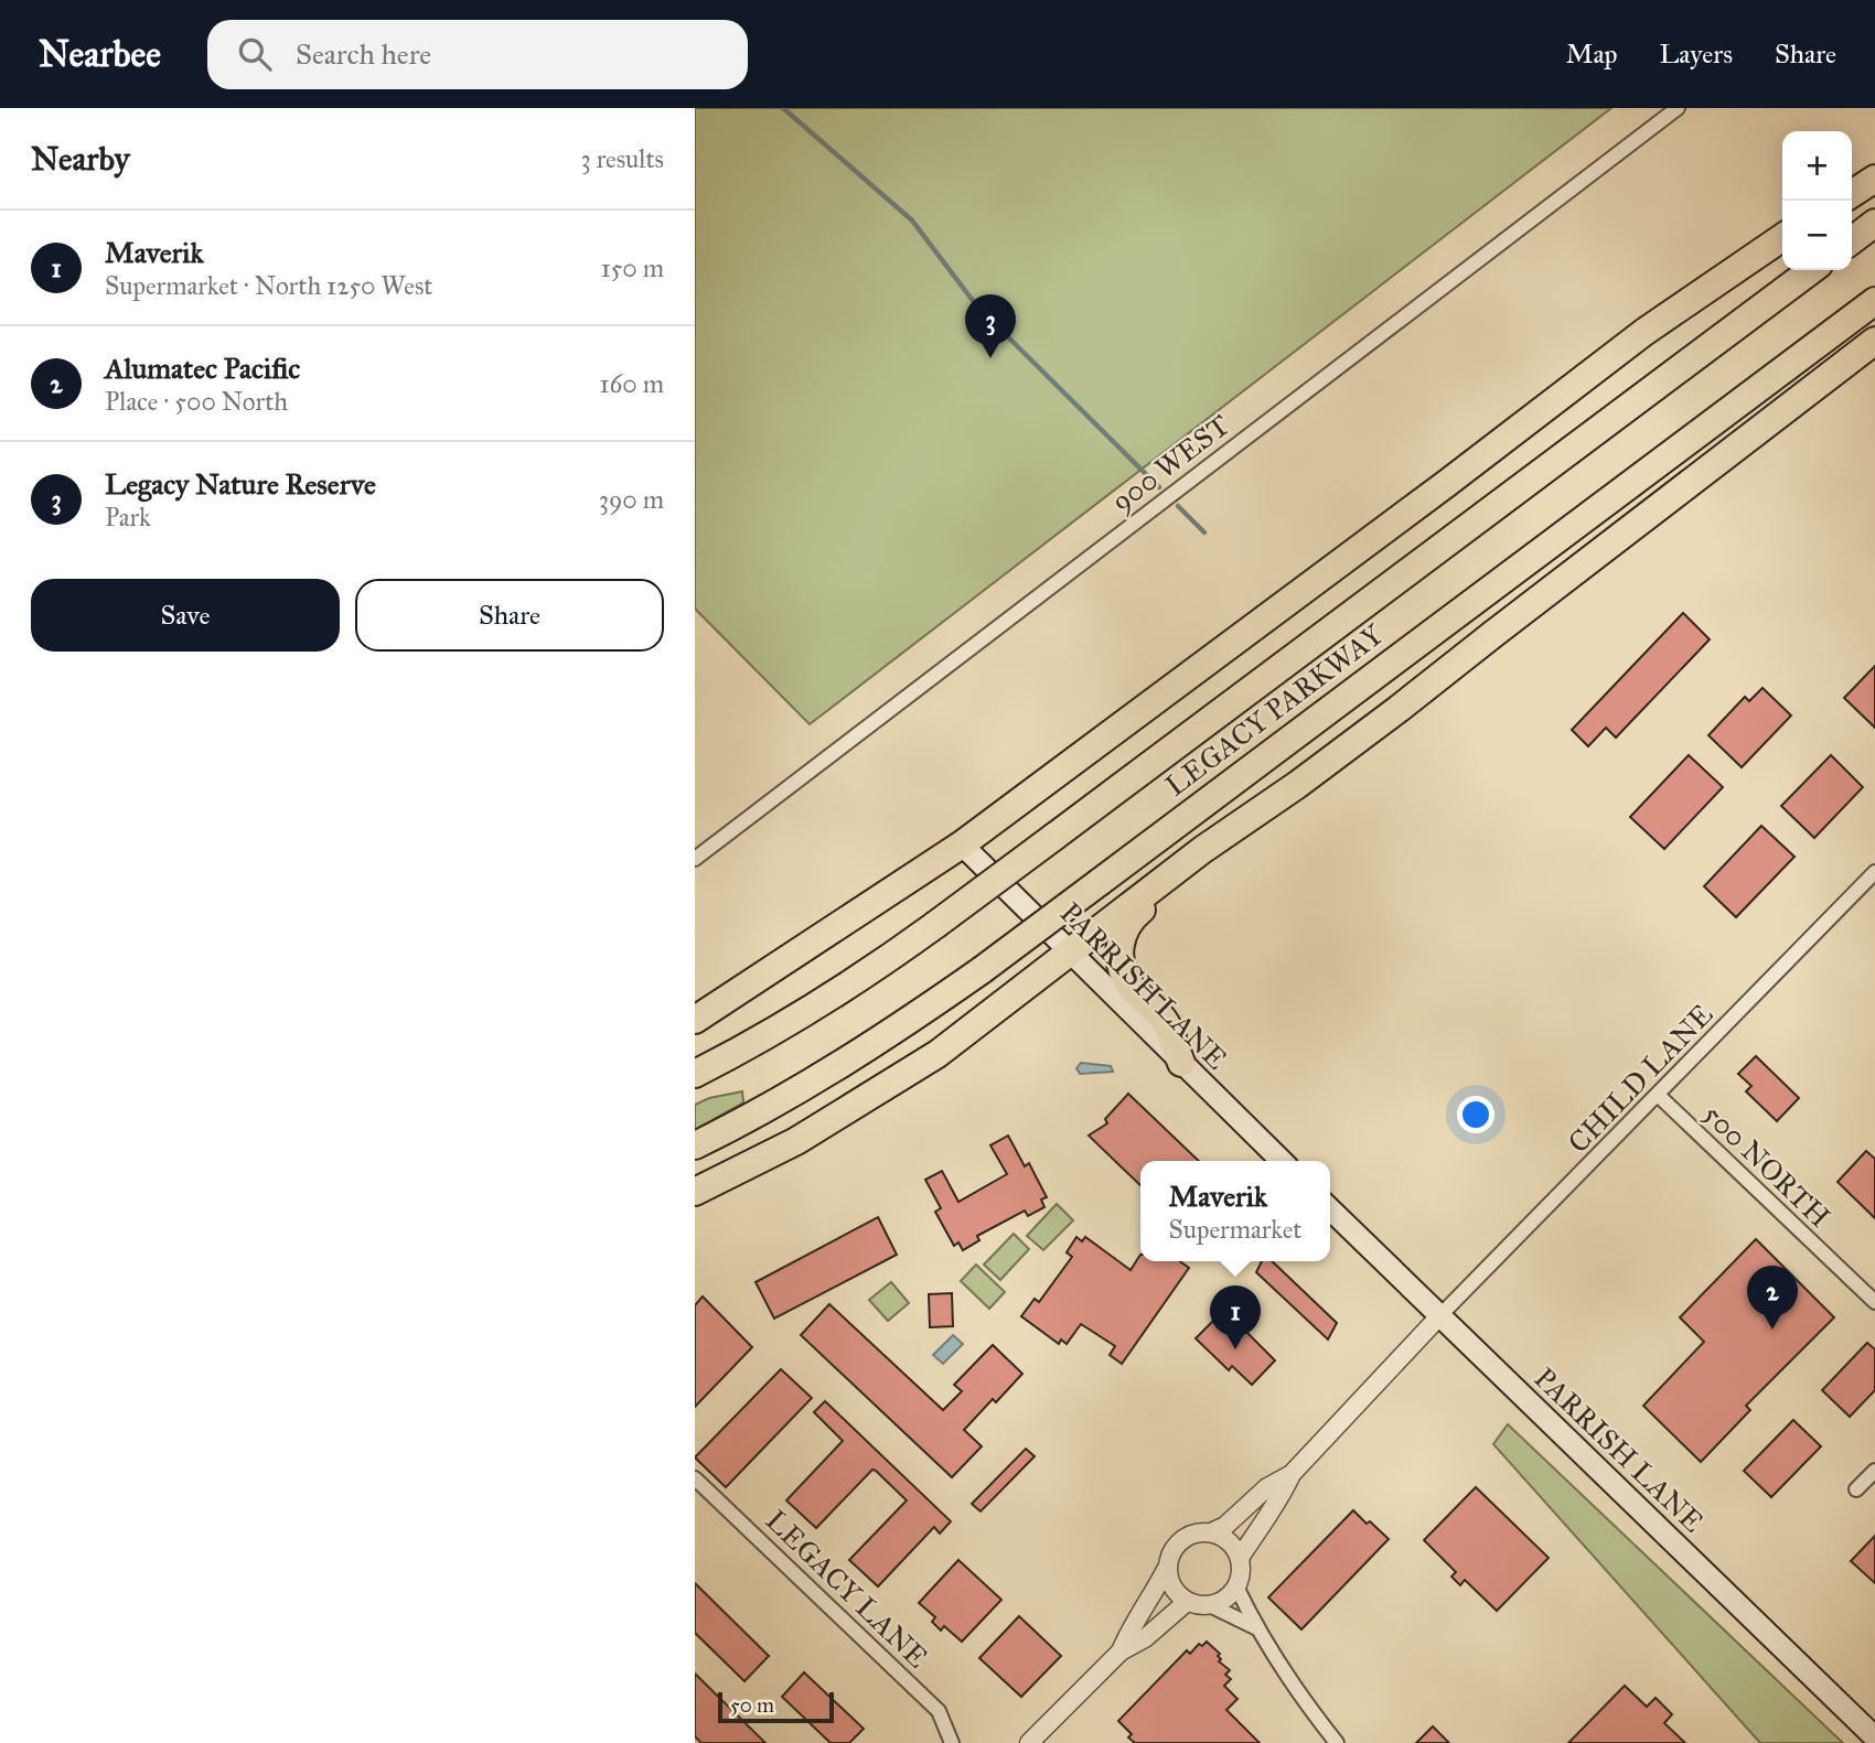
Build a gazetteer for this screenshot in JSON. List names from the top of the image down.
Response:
{
  "streets": {
    "highway": ["LEGACY PARKWAY"],
    "main road": ["PARRISH LANE"],
    "street": [
      "900 WEST",
      "CHILD LANE",
      "500 NORTH",
      "LEGACY LANE"
    ]
  },
  "crossings": [
    ["PARRISH LANE", "CHILD LANE"],
    ["CHILD LANE", "500 NORTH"]
  ],
  "scale_bar": "50 m",
  "page": {
    "header": "Nearbee",
    "search": "Search here",
    "nav": ["Map", "Layers", "Share"],
    "heading": ["Nearby", "3 results"],
    "map_buttons": ["+", "−"],
    "list": [
      {
        "mark": "1",
        "name": "Maverik",
        "note": "Supermarket · North 1250 West",
        "value": "150 m"
      },
      {
        "mark": "2",
        "name": "Alumatec Pacific",
        "note": "Place · 500 North",
        "value": "160 m"
      },
      {
        "mark": "3",
        "name": "Legacy Nature Reserve",
        "note": "Park",
        "value": "390 m"
      }
    ],
    "pins": ["3", "2", "1"],
    "buttons": ["Save", "Share"],
    "popup": ["Maverik", "Supermarket"],
    "scale": "50 m"
  }
}
